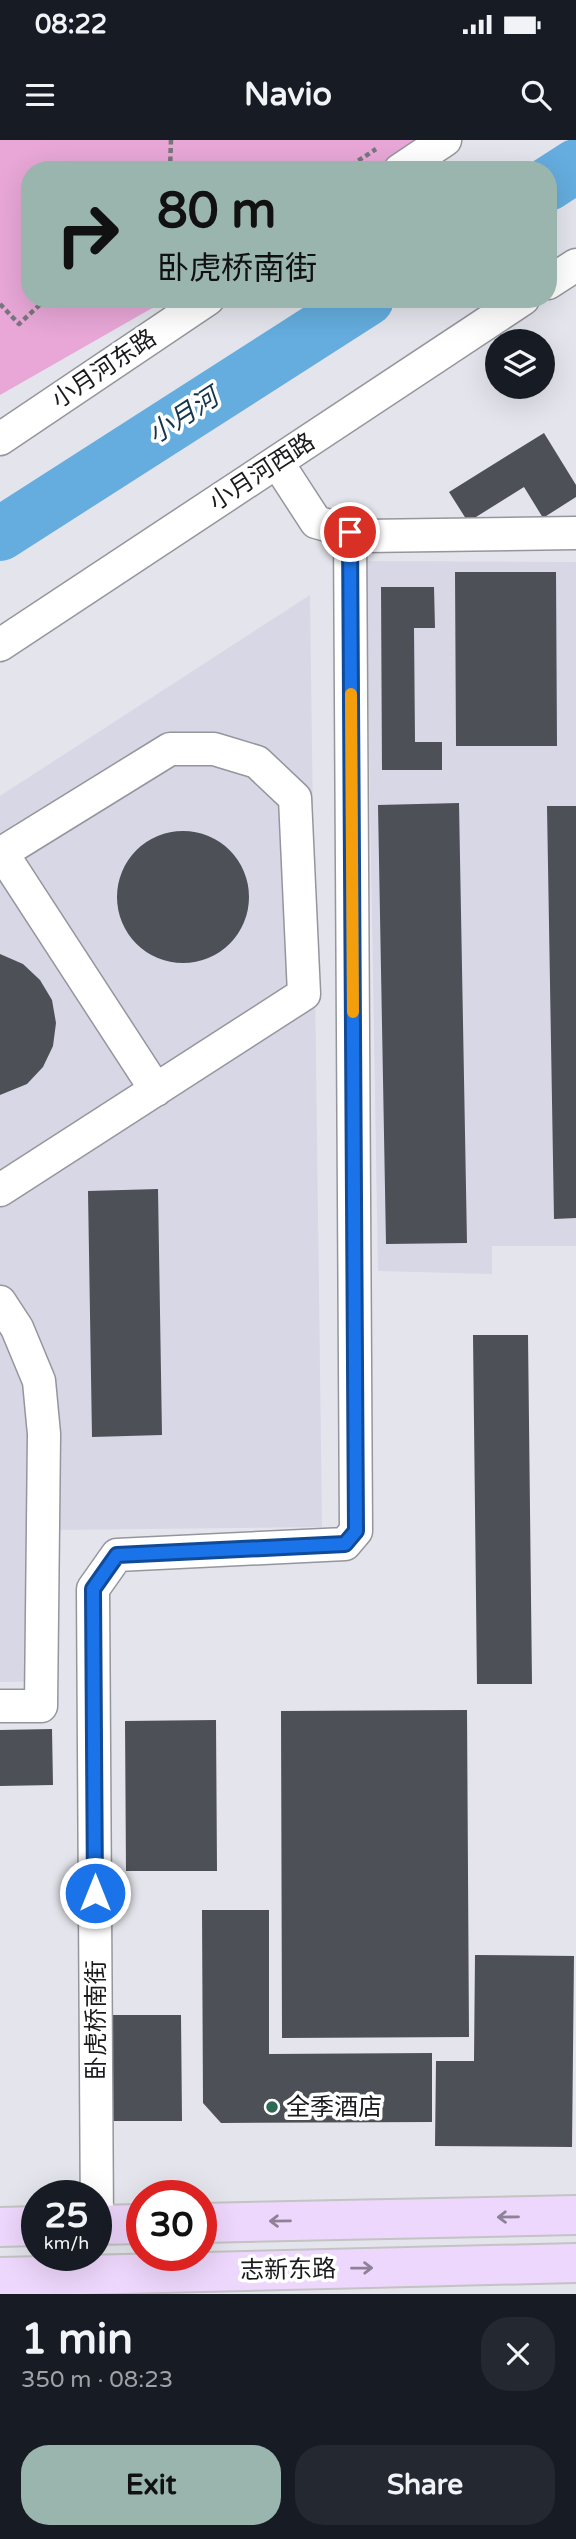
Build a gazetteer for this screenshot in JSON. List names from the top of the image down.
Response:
{
  "streets": {
    "main road": ["志新东路"],
    "street": ["小月河东路", "小月河西路", "卧虎桥南街"]
  },
  "water": ["小月河"],
  "places": ["全季酒店"],
  "page": {
    "status": "08:22",
    "header": "Navio",
    "turn": ["80 m", "卧虎桥南街"],
    "speed": "25 km/h",
    "limit": "30",
    "heading": ["1 min", "350 m · 08:23"],
    "buttons": ["Exit", "Share"]
  }
}
